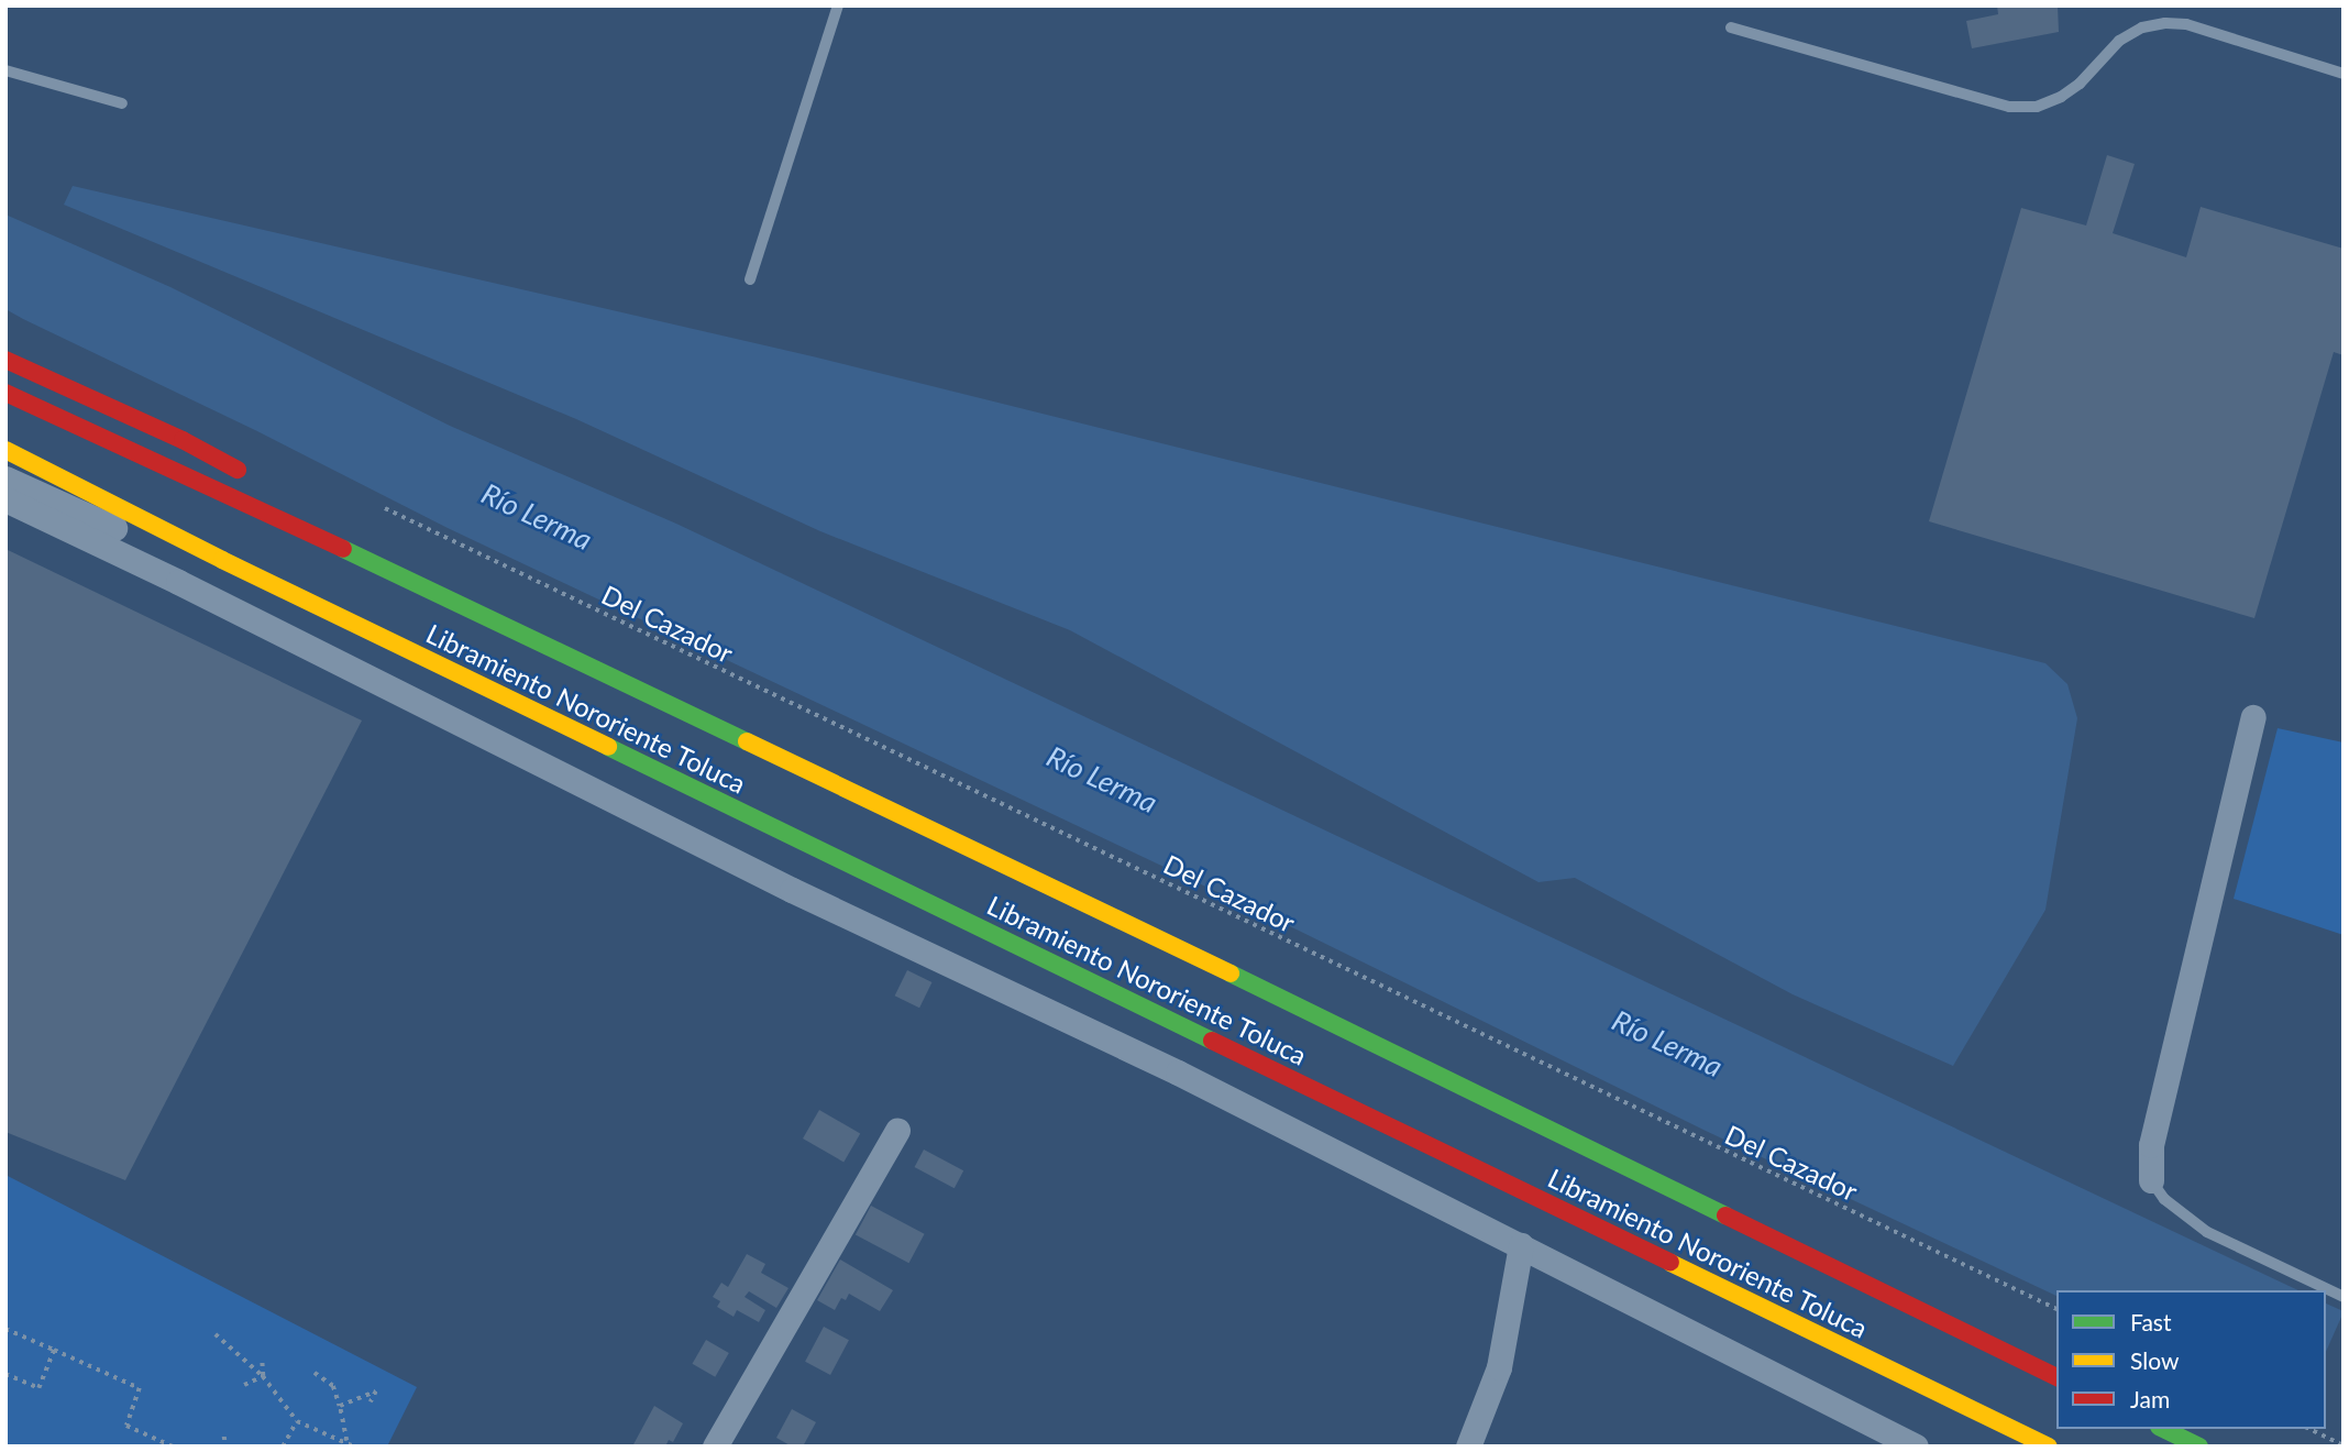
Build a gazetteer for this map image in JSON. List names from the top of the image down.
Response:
{
  "streets": {
    "highway": ["Libramiento Nororiente Toluca"],
    "path": ["Del Cazador"]
  },
  "water": ["Río Lerma"],
  "legend": ["Fast", "Slow", "Jam"]
}
